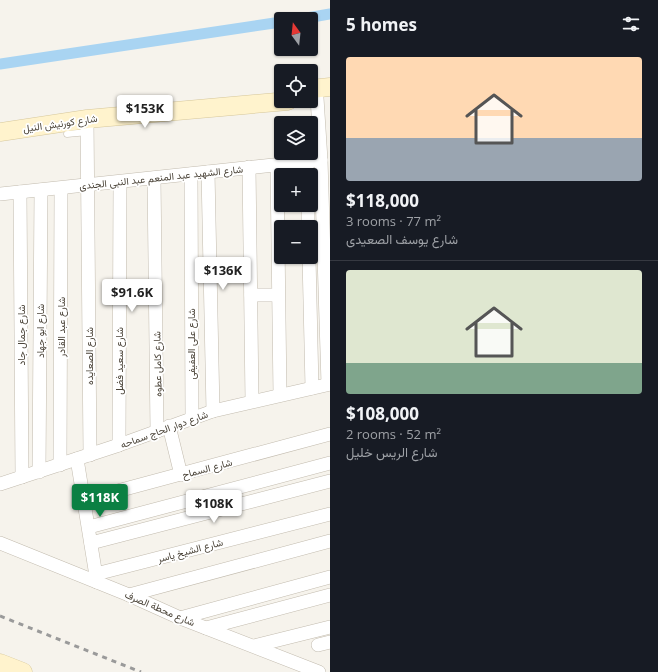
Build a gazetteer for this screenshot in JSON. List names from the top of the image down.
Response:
{
  "streets": {
    "main road": ["شارع كورنيش النيل"],
    "street": [
      "شارع الشهيد عبد المنعم عبد النبى الجندى",
      "شارع عبد القادر",
      "شارع ابو جهاد",
      "شارع جمال جاد",
      "شارع على العفيفى",
      "شارع الصعايده",
      "شارع سعيد فضل",
      "شارع كامل عطوه",
      "شارع دوار الحاج سماحه",
      "شارع السماح",
      "شارع الشيخ ياسر",
      "شارع محطة الصرف"
    ]
  },
  "crossings": [
    ["شارع كورنيش النيل", "شارع الصعايده"],
    ["شارع الشهيد عبد المنعم عبد النبى الجندى", "شارع عبد القادر"],
    ["شارع الشهيد عبد المنعم عبد النبى الجندى", "شارع ابو جهاد"],
    ["شارع الشهيد عبد المنعم عبد النبى الجندى", "شارع جمال جاد"],
    ["شارع الشهيد عبد المنعم عبد النبى الجندى", "شارع على العفيفى"],
    ["شارع الشهيد عبد المنعم عبد النبى الجندى", "شارع الصعايده"],
    ["شارع الشهيد عبد المنعم عبد النبى الجندى", "شارع سعيد فضل"],
    ["شارع الشهيد عبد المنعم عبد النبى الجندى", "شارع كامل عطوه"],
    ["شارع عبد القادر", "شارع دوار الحاج سماحه"],
    ["شارع ابو جهاد", "شارع دوار الحاج سماحه"],
    ["شارع جمال جاد", "شارع دوار الحاج سماحه"],
    ["شارع على العفيفى", "شارع دوار الحاج سماحه"],
    ["شارع الصعايده", "شارع دوار الحاج سماحه"],
    ["شارع سعيد فضل", "شارع دوار الحاج سماحه"],
    ["شارع كامل عطوه", "شارع دوار الحاج سماحه"],
    ["شارع كامل عطوه", "شارع السماح"],
    ["شارع الشيخ ياسر", "شارع محطة الصرف"]
  ],
  "north": "top",
  "page": {
    "heading": "5 homes",
    "map_buttons": ["+", "−"],
    "list": [
      {
        "name": "$118,000",
        "note": "3 rooms · 77 m² · شارع يوسف الصعيدى"
      },
      {
        "name": "$108,000",
        "note": "2 rooms · 52 m² · شارع الريس خليل"
      }
    ],
    "price": [
      "$153K",
      "$136K",
      "$91.6K",
      "$118K",
      "$108K"
    ]
  }
}
